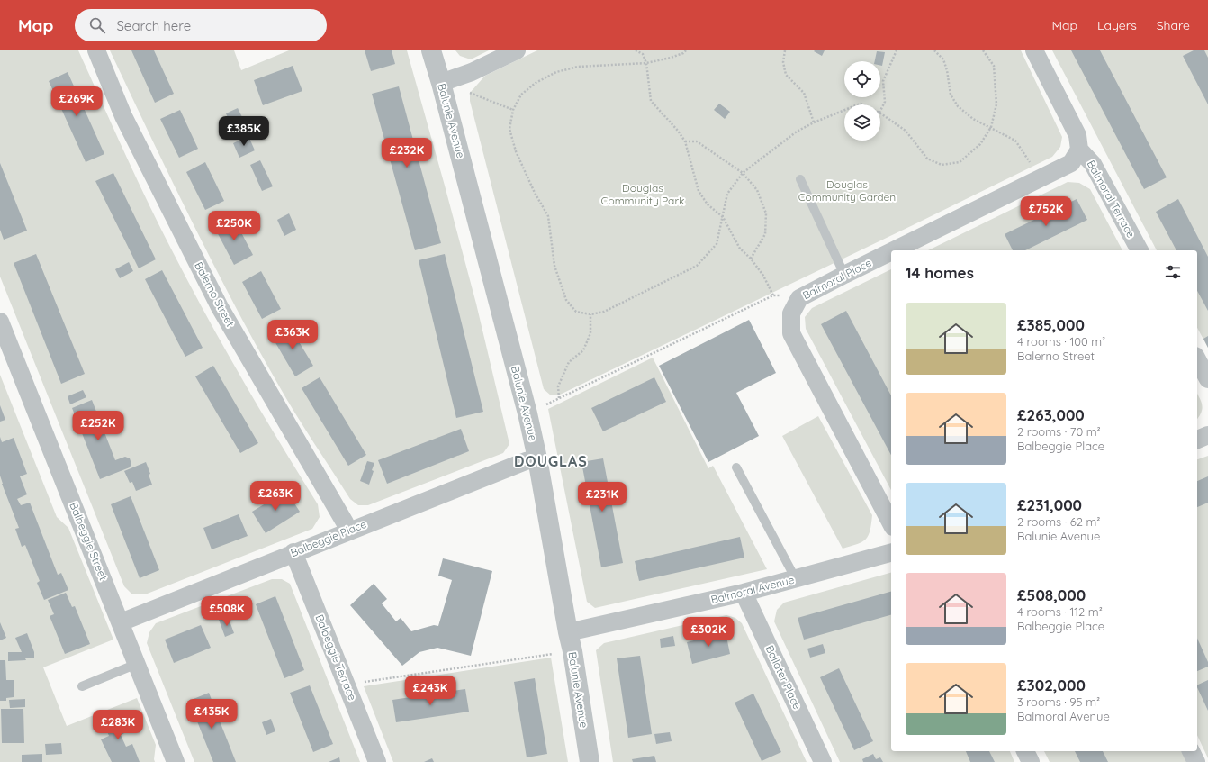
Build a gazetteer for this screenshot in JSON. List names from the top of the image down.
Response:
{
  "streets": {
    "street": [
      "Balunie Avenue",
      "Balmoral Terrace",
      "Balmoral Place",
      "Balerno Street",
      "Balbeggie Place",
      "Balbeggie Street",
      "Balmoral Avenue",
      "Balbeggie Terrace",
      "Ballater Place"
    ]
  },
  "crossings": [
    ["Balunie Avenue", "Balbeggie Place"],
    ["Balunie Avenue", "Balmoral Avenue"],
    ["Balmoral Terrace", "Balmoral Place"],
    ["Balerno Street", "Balbeggie Place"],
    ["Balbeggie Place", "Balbeggie Street"],
    ["Balbeggie Place", "Balbeggie Terrace"],
    ["Balmoral Avenue", "Ballater Place"]
  ],
  "districts": ["DOUGLAS"],
  "parks": ["Douglas Community Garden", "Douglas Community Park"],
  "page": {
    "header": "Map",
    "search": "Search here",
    "nav": ["Map", "Layers", "Share"],
    "price": [
      "£269K",
      "£385K",
      "£232K",
      "£752K",
      "£250K",
      "£363K",
      "£252K",
      "£263K",
      "£231K",
      "£508K",
      "£302K",
      "£243K",
      "£435K",
      "£283K"
    ],
    "heading": "14 homes",
    "list": [
      {
        "name": "£385,000",
        "note": "4 rooms · 100 m² · Balerno Street"
      },
      {
        "name": "£263,000",
        "note": "2 rooms · 70 m² · Balbeggie Place"
      },
      {
        "name": "£231,000",
        "note": "2 rooms · 62 m² · Balunie Avenue"
      },
      {
        "name": "£508,000",
        "note": "4 rooms · 112 m² · Balbeggie Place"
      },
      {
        "name": "£302,000",
        "note": "3 rooms · 95 m² · Balmoral Avenue"
      }
    ]
  }
}
